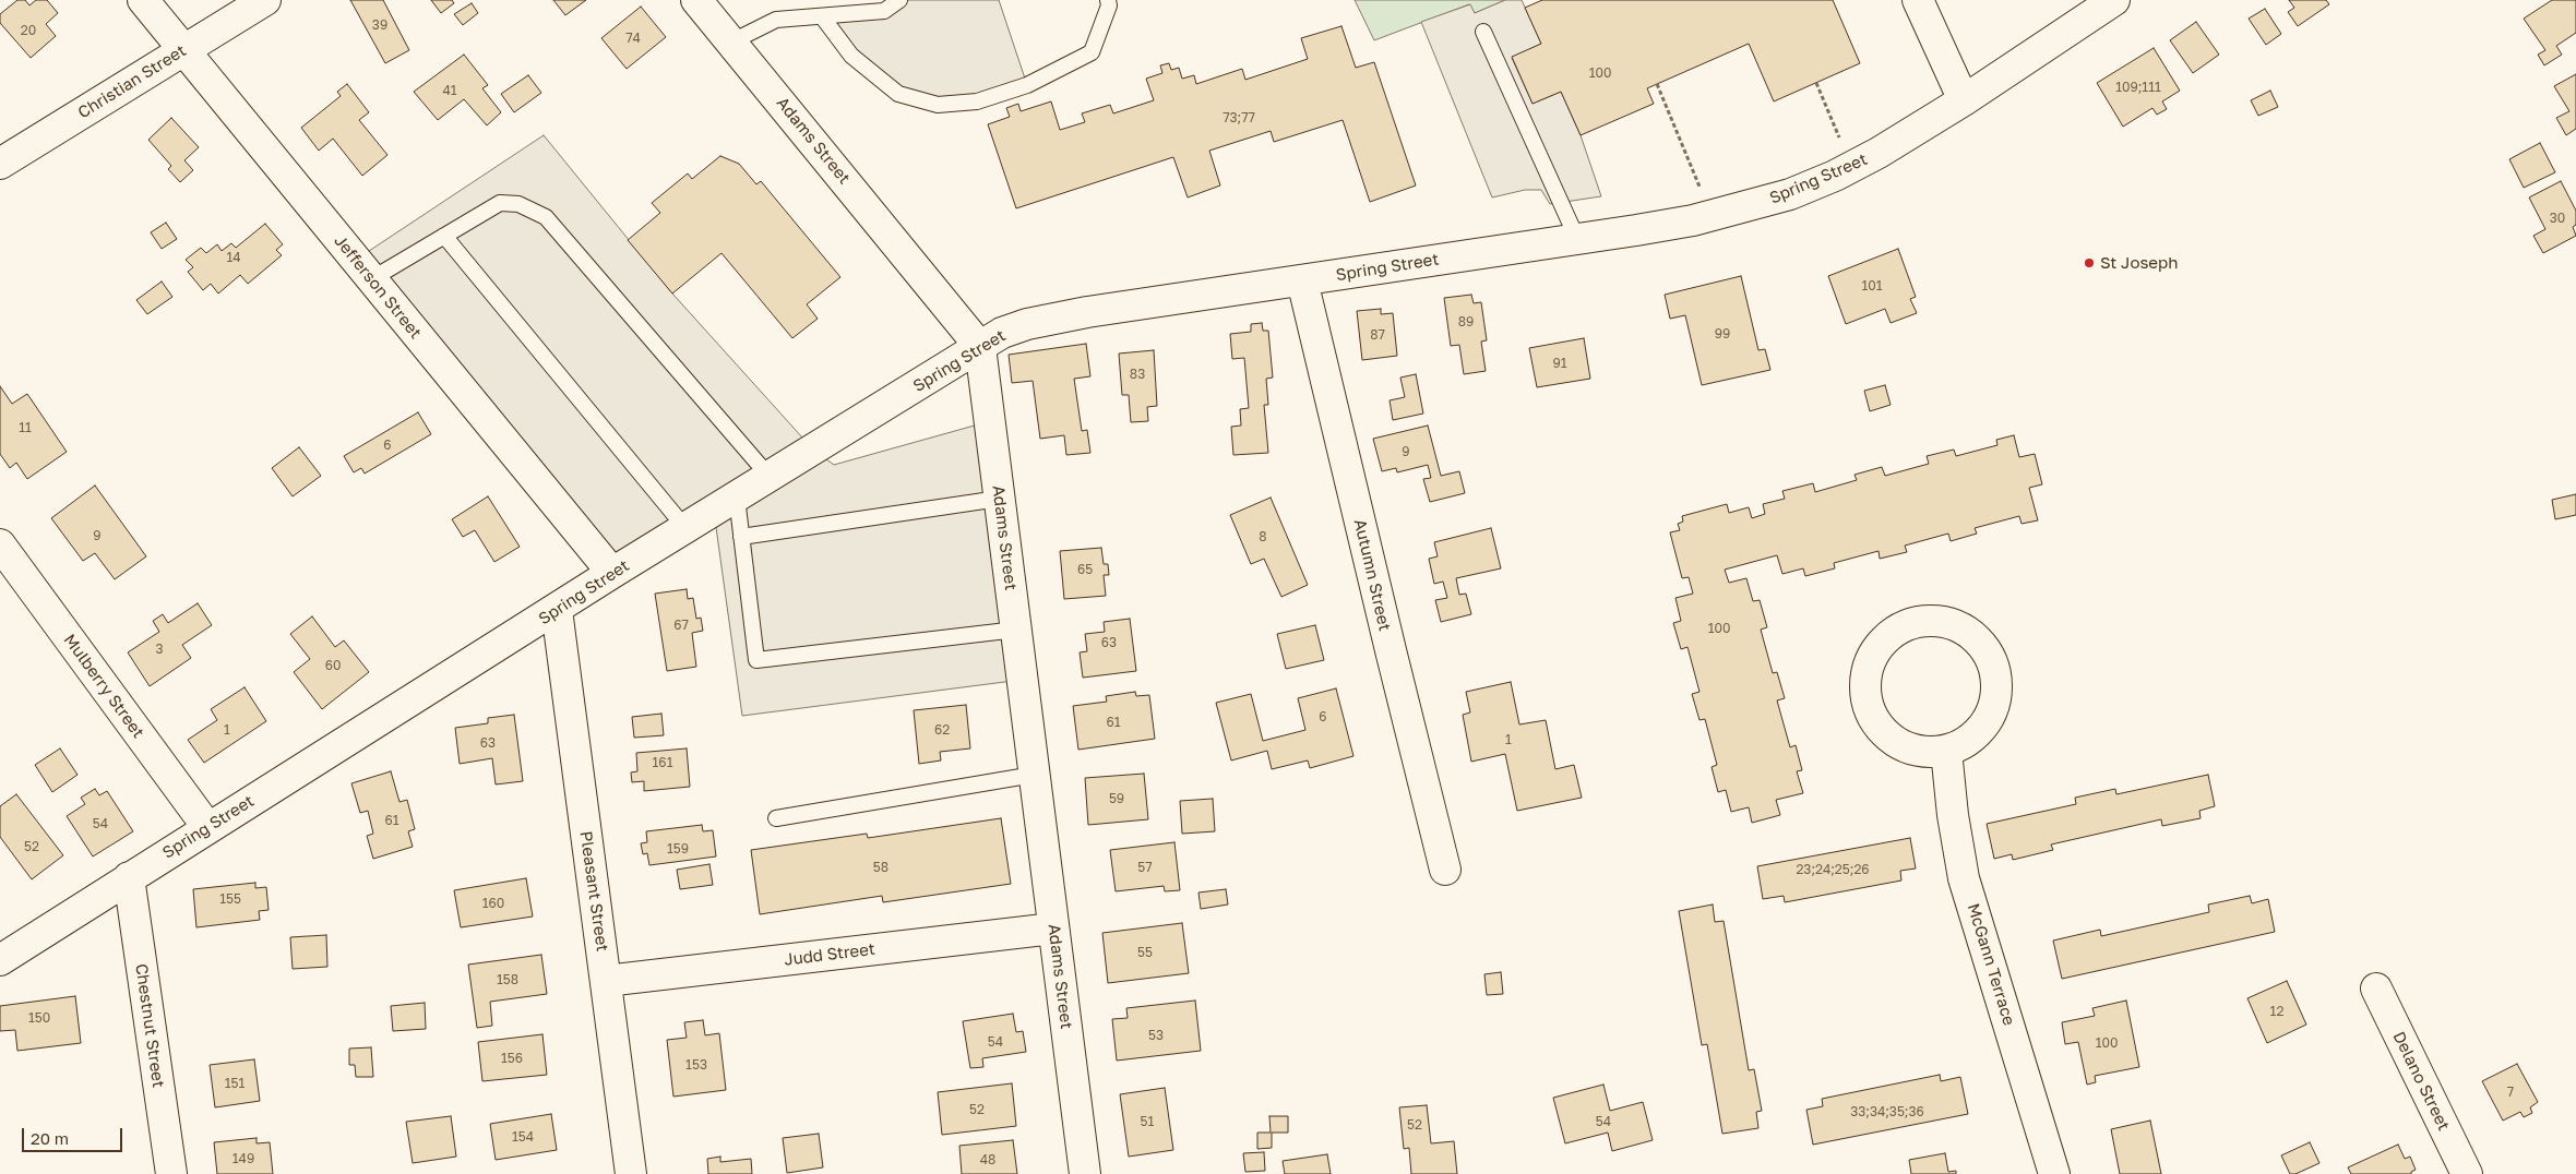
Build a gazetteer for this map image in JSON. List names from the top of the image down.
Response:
{
  "streets": {
    "street": [
      "Christian Street",
      "Adams Street",
      "Spring Street",
      "Jefferson Street",
      "Autumn Street",
      "Mulberry Street",
      "Pleasant Street",
      "Judd Street",
      "McGann Terrace",
      "Chestnut Street",
      "Delano Street"
    ]
  },
  "crossings": [
    ["Christian Street", "Jefferson Street"],
    ["Adams Street", "Spring Street"],
    ["Adams Street", "Judd Street"],
    ["Spring Street", "Jefferson Street"],
    ["Spring Street", "Autumn Street"],
    ["Spring Street", "Mulberry Street"],
    ["Spring Street", "Pleasant Street"],
    ["Spring Street", "Chestnut Street"],
    ["Pleasant Street", "Judd Street"]
  ],
  "places": ["St Joseph"],
  "house_numbers": [
    "39",
    "20",
    "74",
    "100",
    "109;111",
    "41",
    "73;77",
    "30",
    "14",
    "101",
    "89",
    "99",
    "87",
    "91",
    "83",
    "11",
    "6",
    "9",
    "9",
    "8",
    "65",
    "67",
    "100",
    "63",
    "3",
    "60",
    "6",
    "61",
    "1",
    "62",
    "1",
    "63",
    "161",
    "59",
    "61",
    "54",
    "52",
    "159",
    "58",
    "57",
    "23;24;25;26",
    "155",
    "160",
    "55",
    "158",
    "12",
    "150",
    "53",
    "54",
    "100",
    "156",
    "153",
    "151",
    "7",
    "52",
    "33;34;35;36",
    "51",
    "54",
    "52",
    "154",
    "149",
    "48"
  ],
  "scale_bar": "20 m"
}
